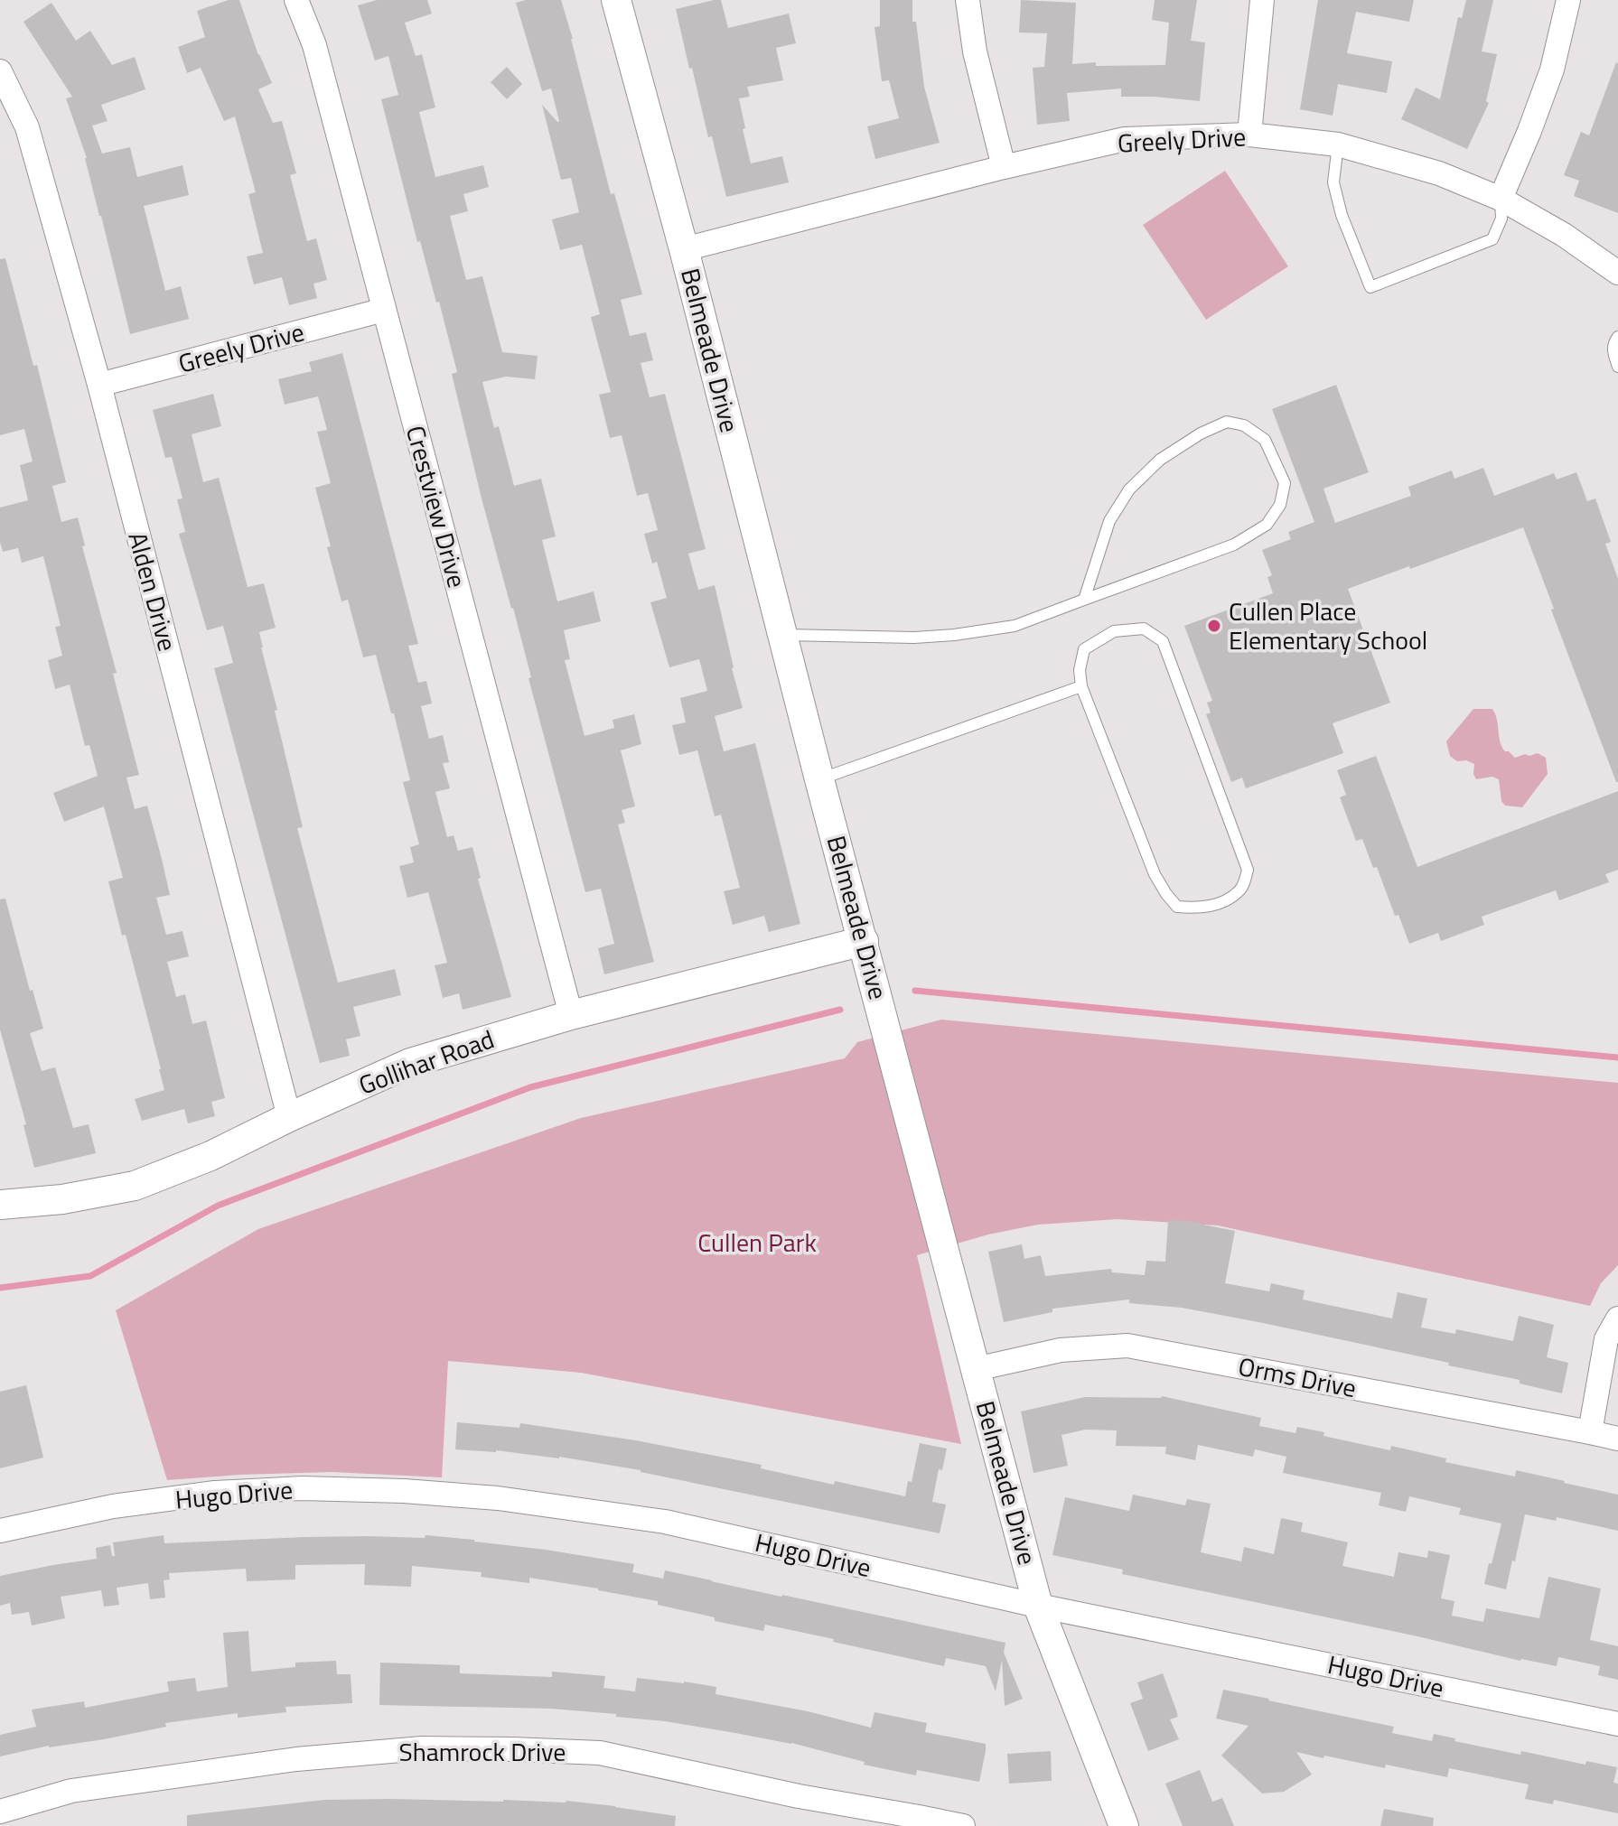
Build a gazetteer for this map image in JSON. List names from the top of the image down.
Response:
{
  "streets": {
    "street": [
      "Greely Drive",
      "Belmeade Drive",
      "Crestview Drive",
      "Alden Drive",
      "Gollihar Road",
      "Orms Drive",
      "Hugo Drive",
      "Shamrock Drive"
    ]
  },
  "crossings": [
    ["Greely Drive", "Belmeade Drive"],
    ["Greely Drive", "Crestview Drive"],
    ["Greely Drive", "Alden Drive"],
    ["Belmeade Drive", "Gollihar Road"],
    ["Belmeade Drive", "Orms Drive"],
    ["Belmeade Drive", "Hugo Drive"],
    ["Crestview Drive", "Gollihar Road"],
    ["Alden Drive", "Gollihar Road"]
  ],
  "parks": ["Cullen Park"],
  "places": ["Cullen Place Elementary School"]
}
